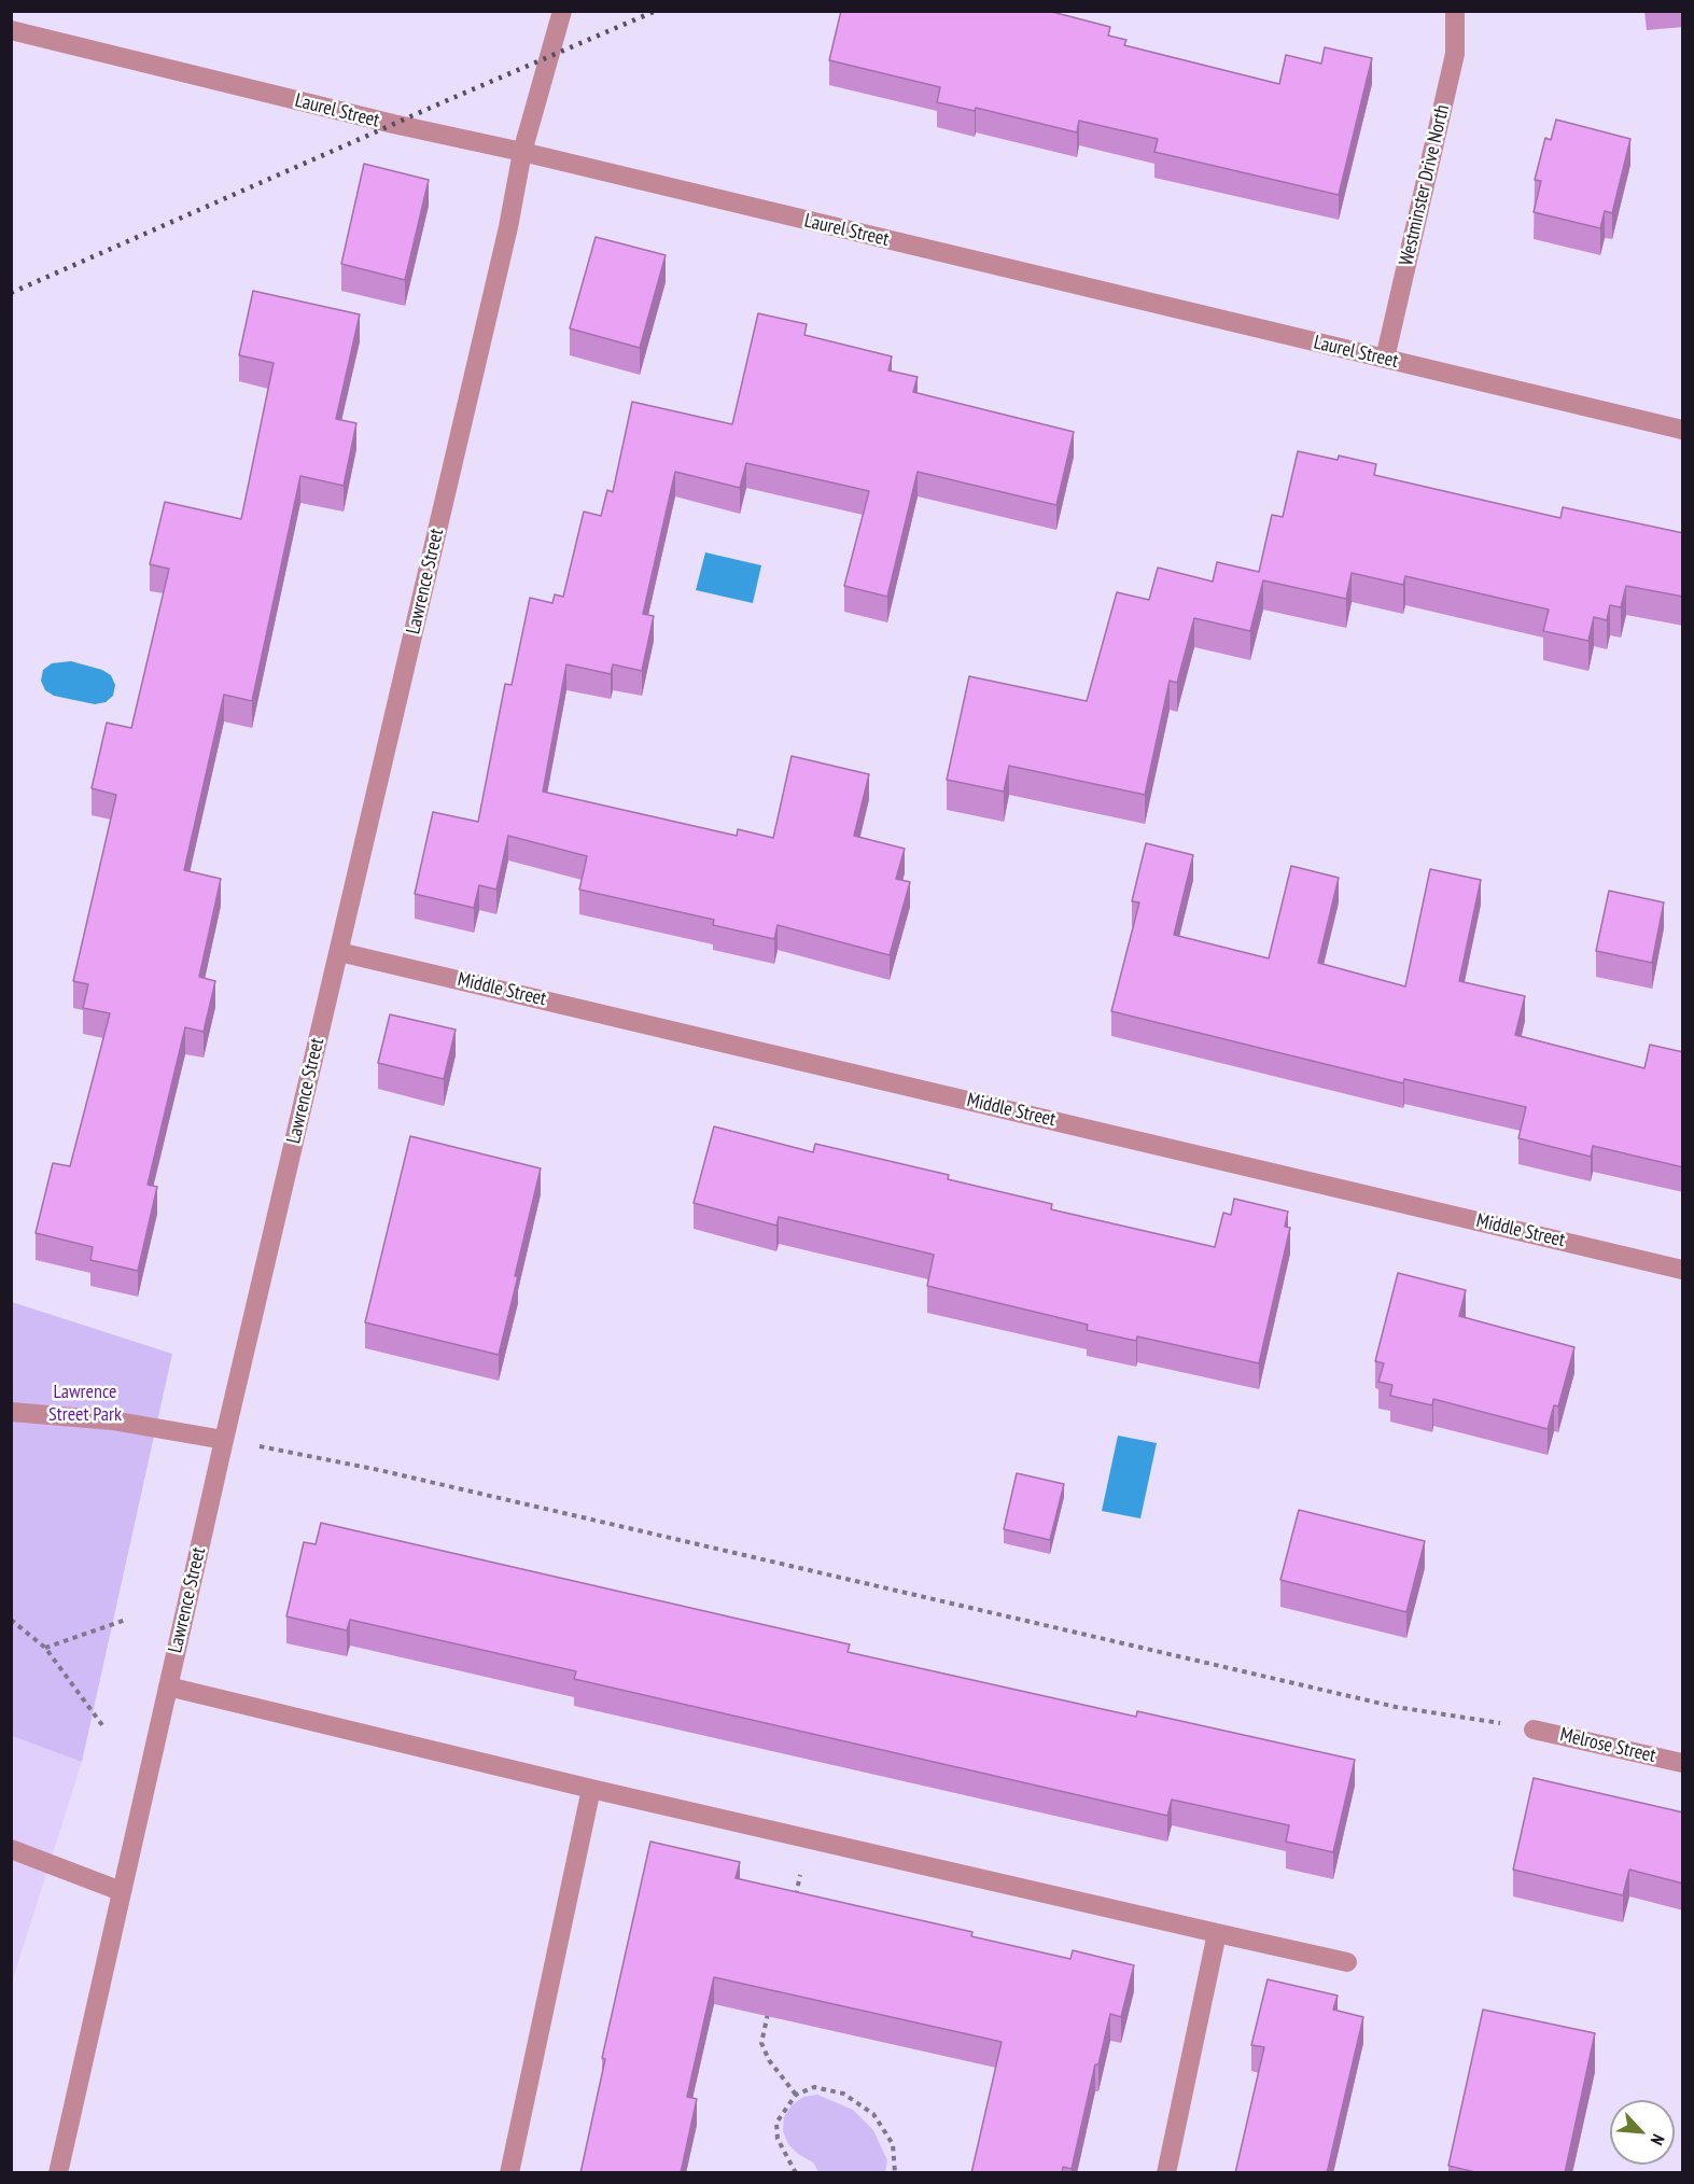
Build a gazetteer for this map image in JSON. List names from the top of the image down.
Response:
{
  "streets": {
    "street": [
      "Laurel Street",
      "Westminster Drive North",
      "Lawrence Street",
      "Middle Street",
      "Melrose Street"
    ]
  },
  "crossings": [
    ["Laurel Street", "Westminster Drive North"],
    ["Laurel Street", "Lawrence Street"],
    ["Lawrence Street", "Middle Street"]
  ],
  "parks": ["Lawrence Street Park"],
  "north": "bottom right"
}
